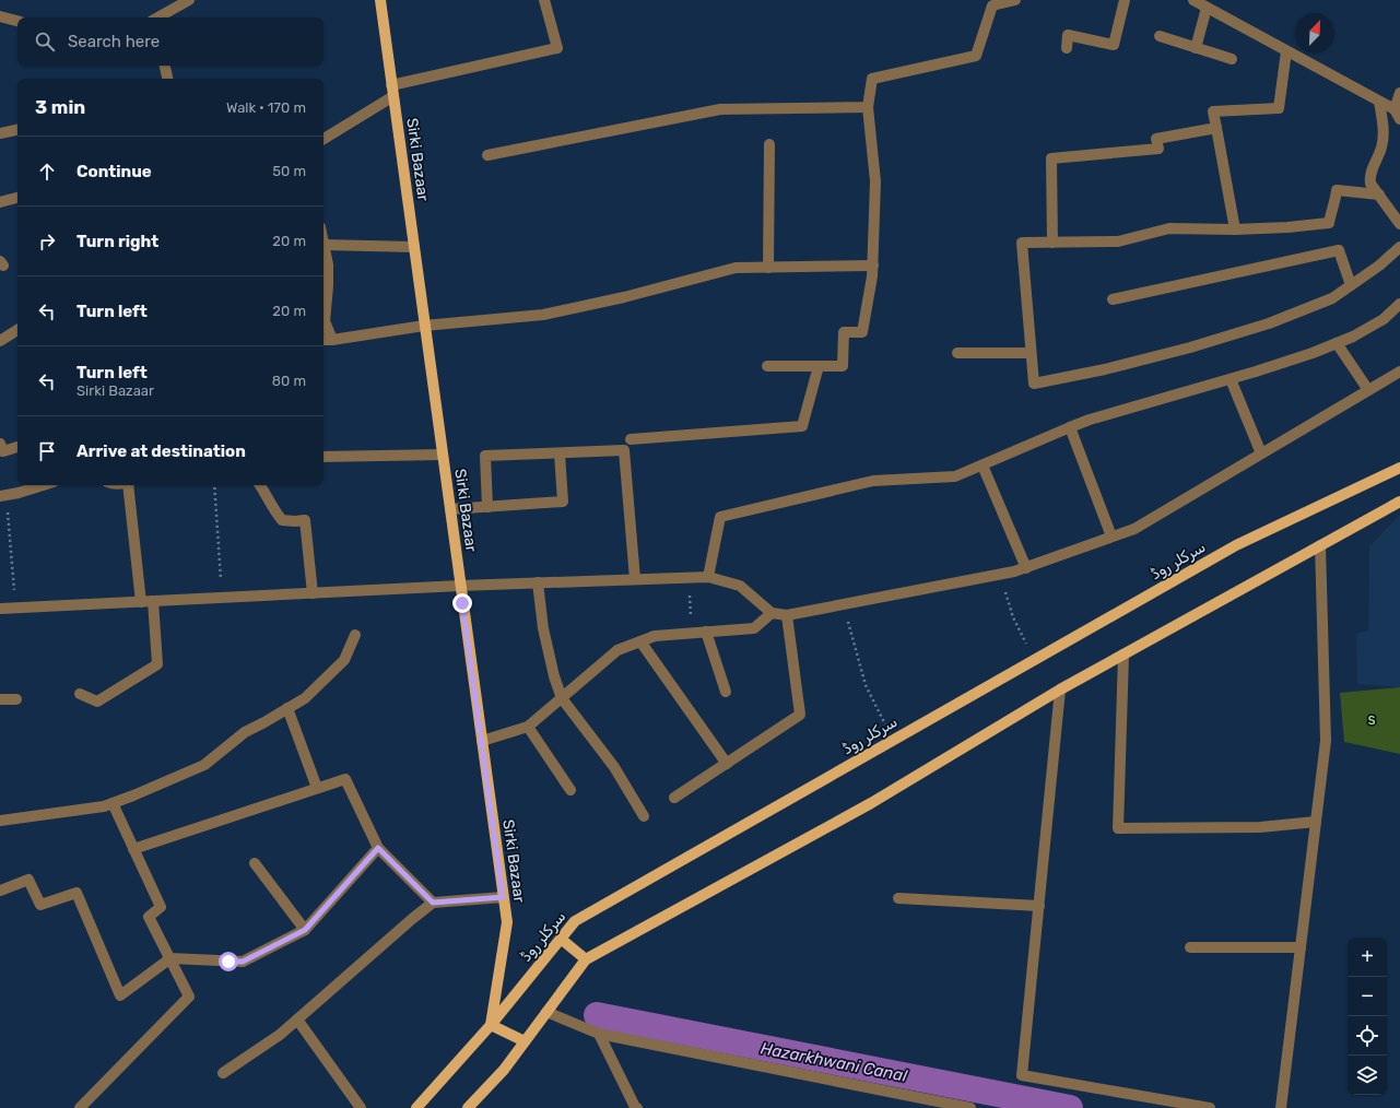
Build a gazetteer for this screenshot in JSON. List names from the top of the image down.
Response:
{
  "streets": {
    "main road": ["Sirki Bazaar", "سرکلر روڈ"]
  },
  "crossings": [
    ["Sirki Bazaar", "سرکلر روڈ"]
  ],
  "water": ["Hazarkhwani Canal"],
  "parks": ["s"],
  "north": "top right",
  "page": {
    "search": "Search here",
    "heading": ["3 min", "Walk · 170 m"],
    "list": [
      ["Continue", "50 m"],
      ["Turn right", "20 m"],
      ["Turn left", "20 m"],
      ["Turn left", "Sirki Bazaar", "80 m"],
      "Arrive at destination"
    ],
    "map_buttons": ["+", "−"]
  }
}
